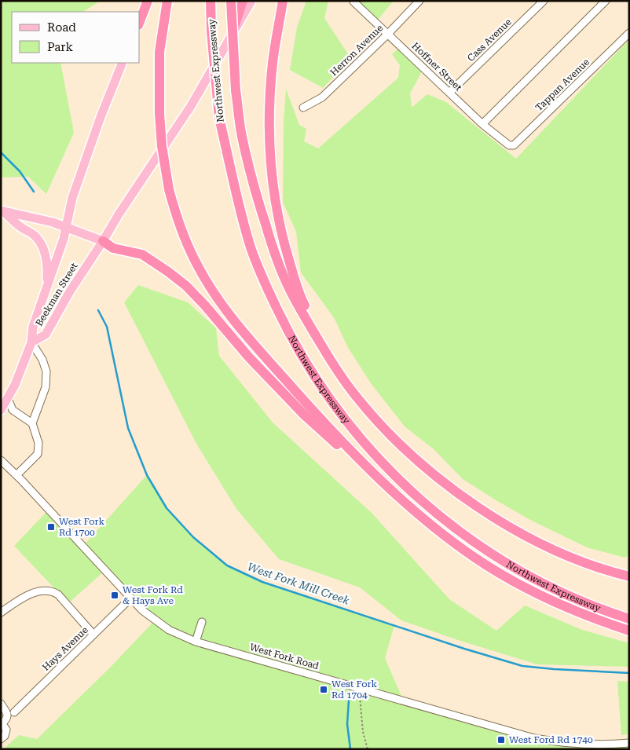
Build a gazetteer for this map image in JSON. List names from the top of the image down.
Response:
{
  "streets": {
    "highway": ["Northwest Expressway"],
    "main road": ["Beekman Street"],
    "street": [
      "Cass Avenue",
      "Herron Avenue",
      "Hoffner Street",
      "Tappan Avenue",
      "Hays Avenue",
      "West Fork Road"
    ]
  },
  "crossings": [
    ["Cass Avenue", "Hoffner Street"],
    ["Herron Avenue", "Hoffner Street"],
    ["Hoffner Street", "Tappan Avenue"],
    ["Hays Avenue", "West Fork Road"]
  ],
  "water": ["West Fork Mill Creek"],
  "places": {
    "transit": [
      "West Fork Rd 1700",
      "West Fork Rd & Hays Ave",
      "West Fork Rd 1704",
      "West Ford Rd 1740"
    ]
  },
  "legend": ["Road", "Park"]
}
